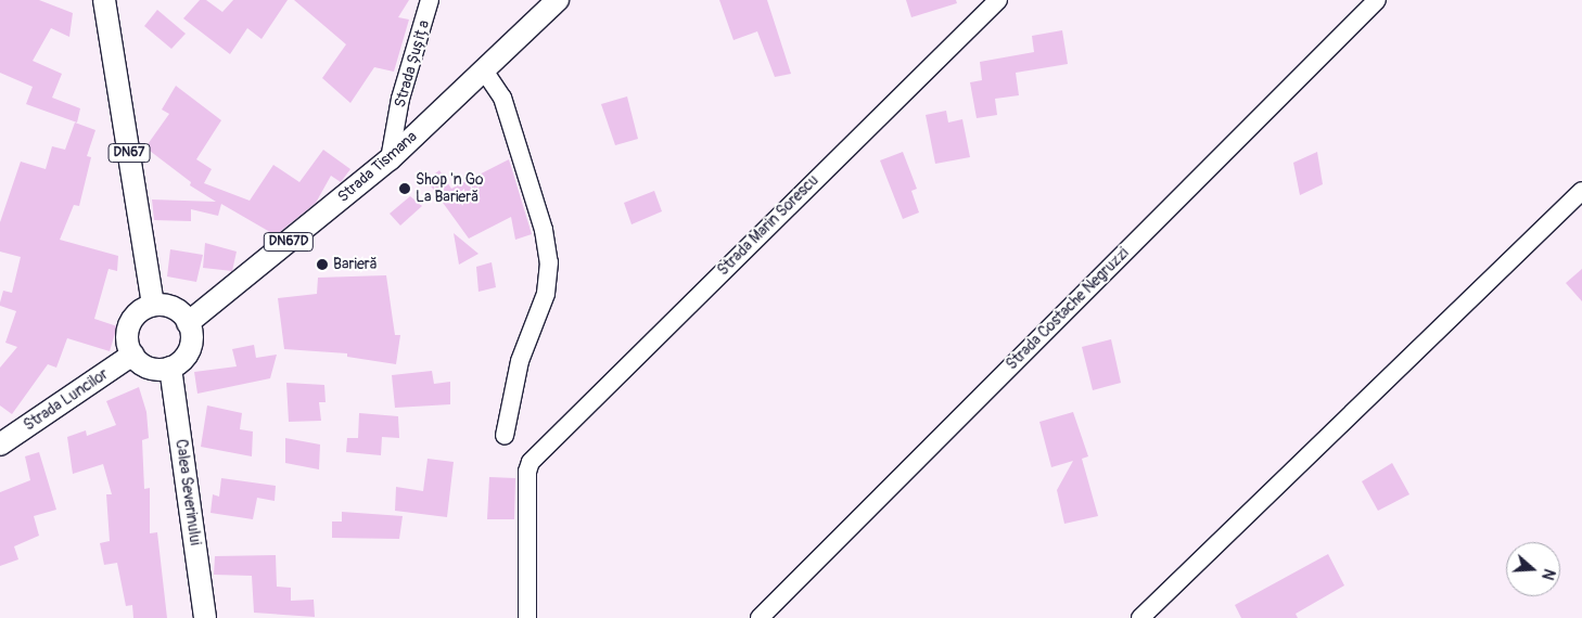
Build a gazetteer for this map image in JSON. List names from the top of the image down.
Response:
{
  "streets": {
    "main road": [
      "DN67",
      "Strada Tismana",
      "DN67D",
      "Strada Luncilor",
      "Calea Severinului"
    ],
    "street": ["Strada Șușița", "Strada Marin Sorescu", "Strada Costache Negruzzi"]
  },
  "crossings": [
    ["Strada Șușița", "Strada Tismana"],
    ["DN67", "Strada Tismana"],
    ["DN67", "Strada Luncilor"],
    ["DN67", "Calea Severinului"],
    ["Strada Tismana", "Strada Luncilor"],
    ["Strada Tismana", "Calea Severinului"],
    ["Strada Luncilor", "Calea Severinului"]
  ],
  "places": ["Shop 'n Go La Barieră", "Barieră"],
  "north": "right"
}
